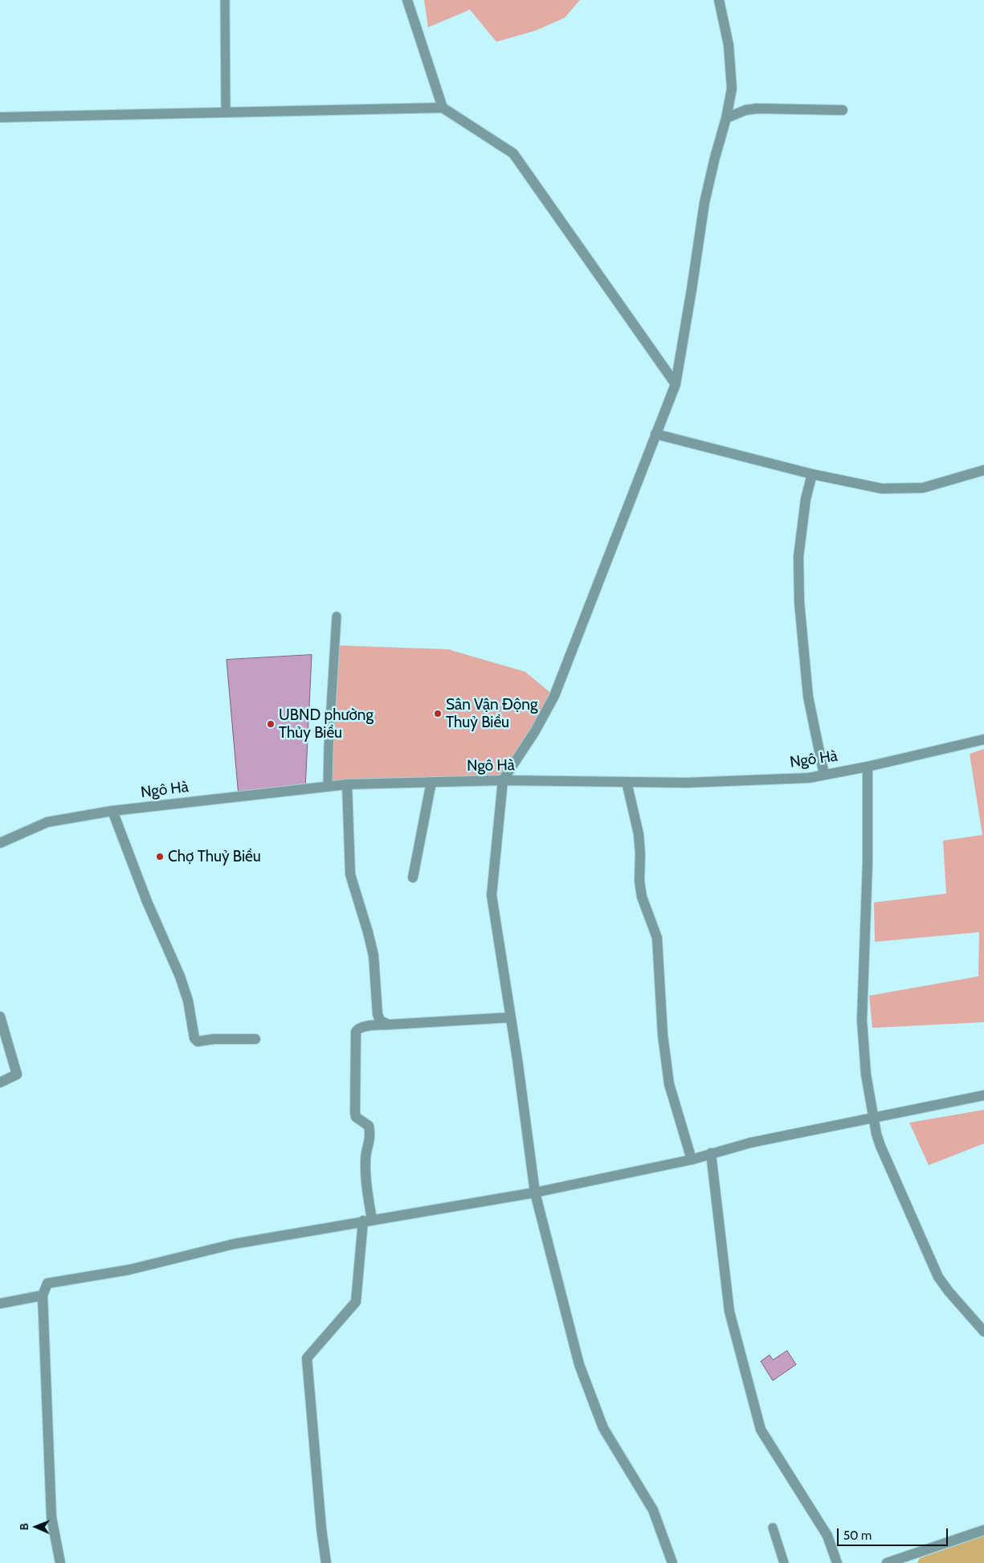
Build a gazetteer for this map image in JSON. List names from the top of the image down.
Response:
{
  "streets": {
    "street": ["Ngô Hà"]
  },
  "places": ["Sân Vận Động Thuỷ Biều", "UBND phường Thủy Biều", "Chợ Thuỷ Biều"],
  "scale_bar": "50 m",
  "north": "left"
}
